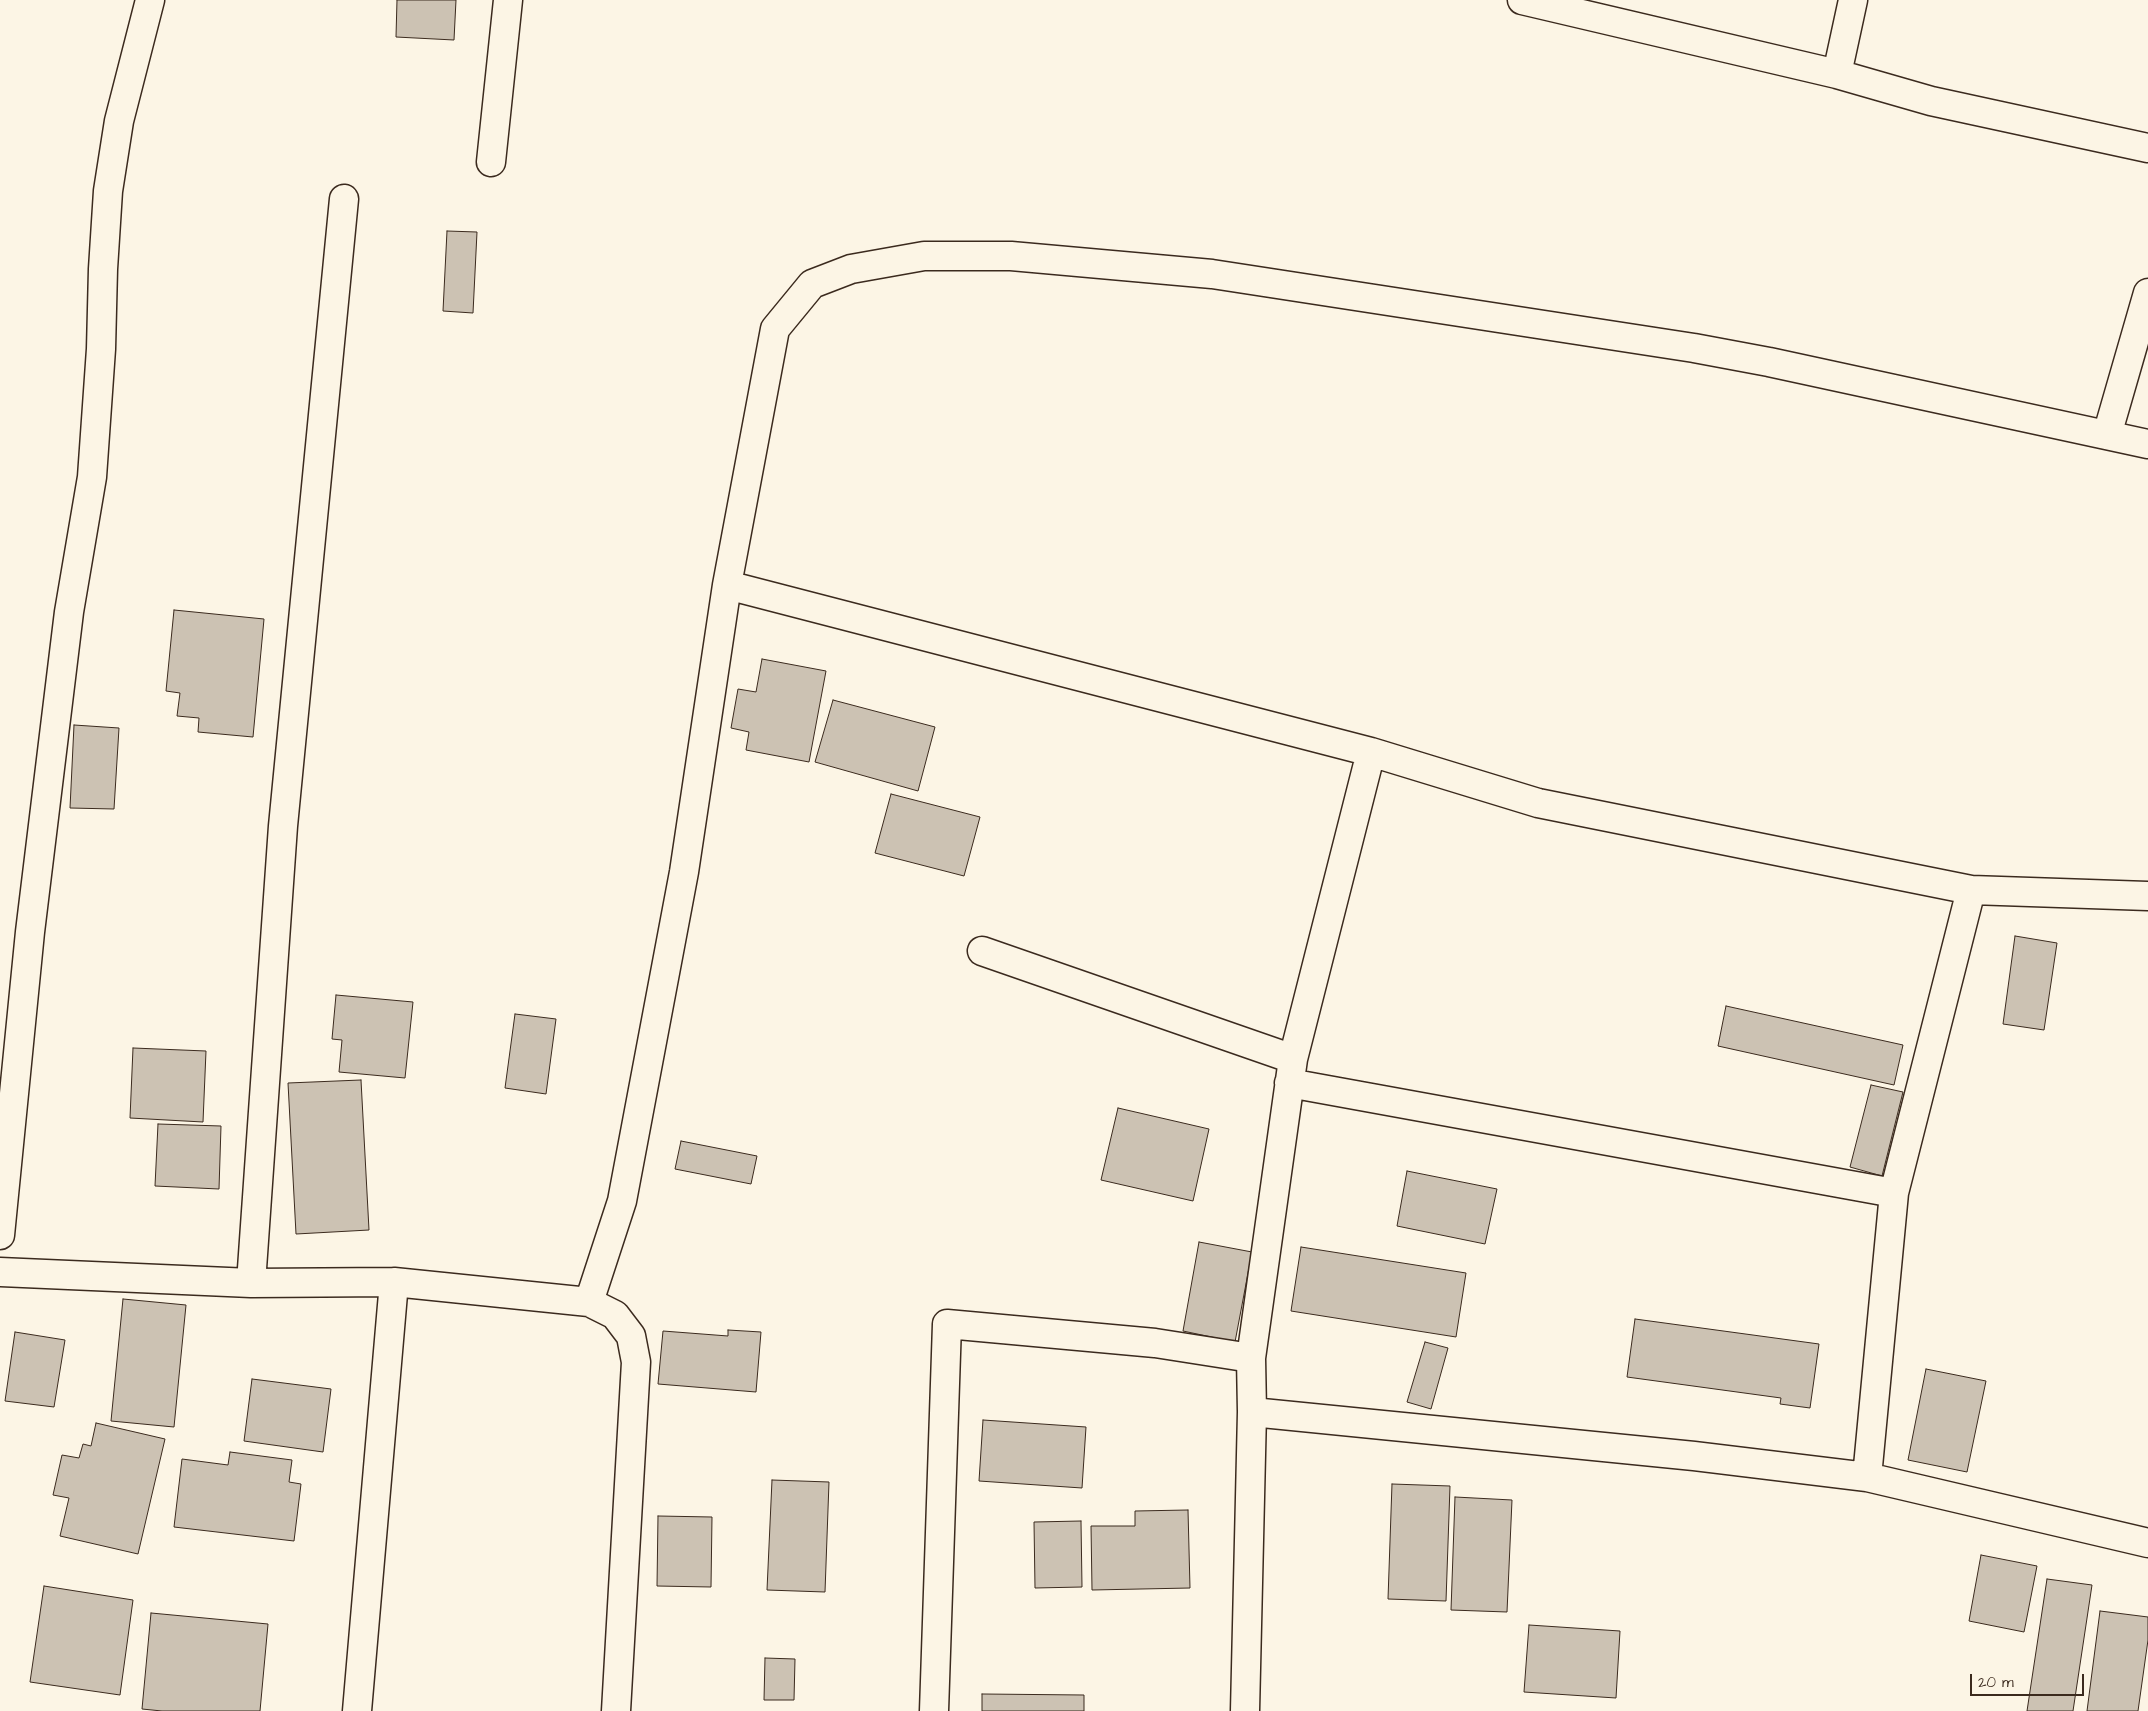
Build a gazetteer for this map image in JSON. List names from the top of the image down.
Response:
{
  "scale_bar": "20 m"
}
